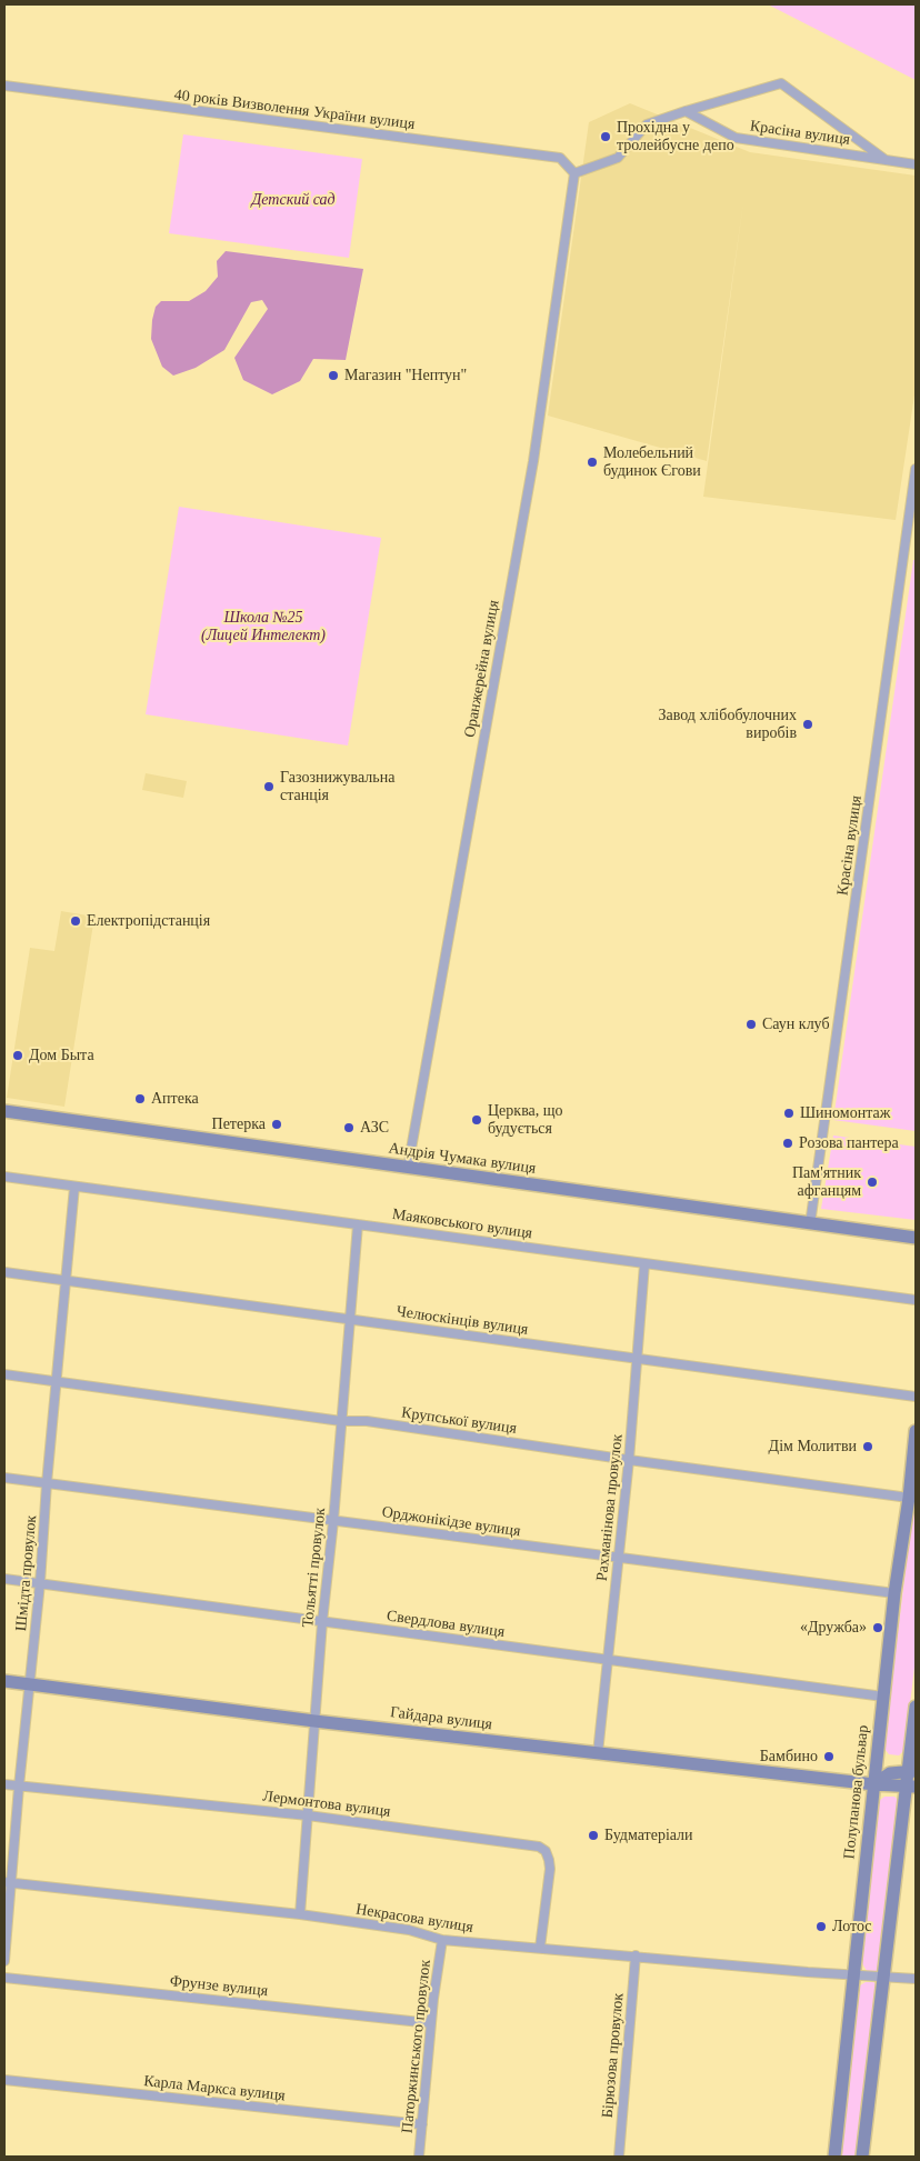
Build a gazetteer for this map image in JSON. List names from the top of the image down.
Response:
{
  "streets": {
    "street": [
      "40 років Визволення України вулиця",
      "Красіна вулиця",
      "Оранжерейна вулиця",
      "Андрія Чумака вулиця",
      "Маяковського вулиця",
      "Челюскінців вулиця",
      "Крупської вулиця",
      "Рахманінова провулок",
      "Орджонікідзе вулиця",
      "Тольятті провулок",
      "Шмідта провулок",
      "Свердлова вулиця",
      "Гайдара вулиця",
      "Полупанова бульвар",
      "Лермонтова вулиця",
      "Некрасова вулиця",
      "Фрунзе вулиця",
      "Паторжинського провулок",
      "Бірюзова провулок",
      "Карла Маркса вулиця"
    ]
  },
  "crossings": [
    ["40 років Визволення України вулиця", "Оранжерейна вулиця"],
    ["Красіна вулиця", "Андрія Чумака вулиця"],
    ["Оранжерейна вулиця", "Андрія Чумака вулиця"],
    ["Маяковського вулиця", "Рахманінова провулок"],
    ["Маяковського вулиця", "Тольятті провулок"],
    ["Маяковського вулиця", "Шмідта провулок"],
    ["Челюскінців вулиця", "Рахманінова провулок"],
    ["Челюскінців вулиця", "Тольятті провулок"],
    ["Челюскінців вулиця", "Шмідта провулок"],
    ["Крупської вулиця", "Рахманінова провулок"],
    ["Крупської вулиця", "Тольятті провулок"],
    ["Крупської вулиця", "Шмідта провулок"],
    ["Крупської вулиця", "Полупанова бульвар"],
    ["Рахманінова провулок", "Орджонікідзе вулиця"],
    ["Рахманінова провулок", "Свердлова вулиця"],
    ["Рахманінова провулок", "Гайдара вулиця"],
    ["Орджонікідзе вулиця", "Тольятті провулок"],
    ["Орджонікідзе вулиця", "Шмідта провулок"],
    ["Орджонікідзе вулиця", "Полупанова бульвар"],
    ["Тольятті провулок", "Свердлова вулиця"],
    ["Тольятті провулок", "Гайдара вулиця"],
    ["Тольятті провулок", "Лермонтова вулиця"],
    ["Тольятті провулок", "Некрасова вулиця"],
    ["Шмідта провулок", "Свердлова вулиця"],
    ["Шмідта провулок", "Гайдара вулиця"],
    ["Шмідта провулок", "Лермонтова вулиця"],
    ["Шмідта провулок", "Некрасова вулиця"],
    ["Свердлова вулиця", "Полупанова бульвар"],
    ["Гайдара вулиця", "Полупанова бульвар"],
    ["Полупанова бульвар", "Некрасова вулиця"],
    ["Лермонтова вулиця", "Некрасова вулиця"],
    ["Некрасова вулиця", "Паторжинського провулок"],
    ["Некрасова вулиця", "Бірюзова провулок"],
    ["Фрунзе вулиця", "Паторжинського провулок"],
    ["Паторжинського провулок", "Карла Маркса вулиця"]
  ],
  "parks": ["Детский сад", "Школа №25 (Лицей Интелект)"],
  "places": [
    "Прохідна у тролейбусне депо",
    "Магазин \"Нептун\"",
    "Молебельний будинок Єгови",
    "Завод хлібобулочних виробів",
    "Газознижувальна станція",
    "Електропідстанція",
    "Саун клуб",
    "Дом Быта",
    "Аптека",
    "Шиномонтаж",
    "Церква, що будується",
    "Петерка",
    "АЗС",
    "Розова пантера",
    "Пам'ятник афганцям",
    "Дім Молитви",
    "«Дружба»",
    "Бамбино",
    "Будматеріали",
    "Лотос"
  ]
}
